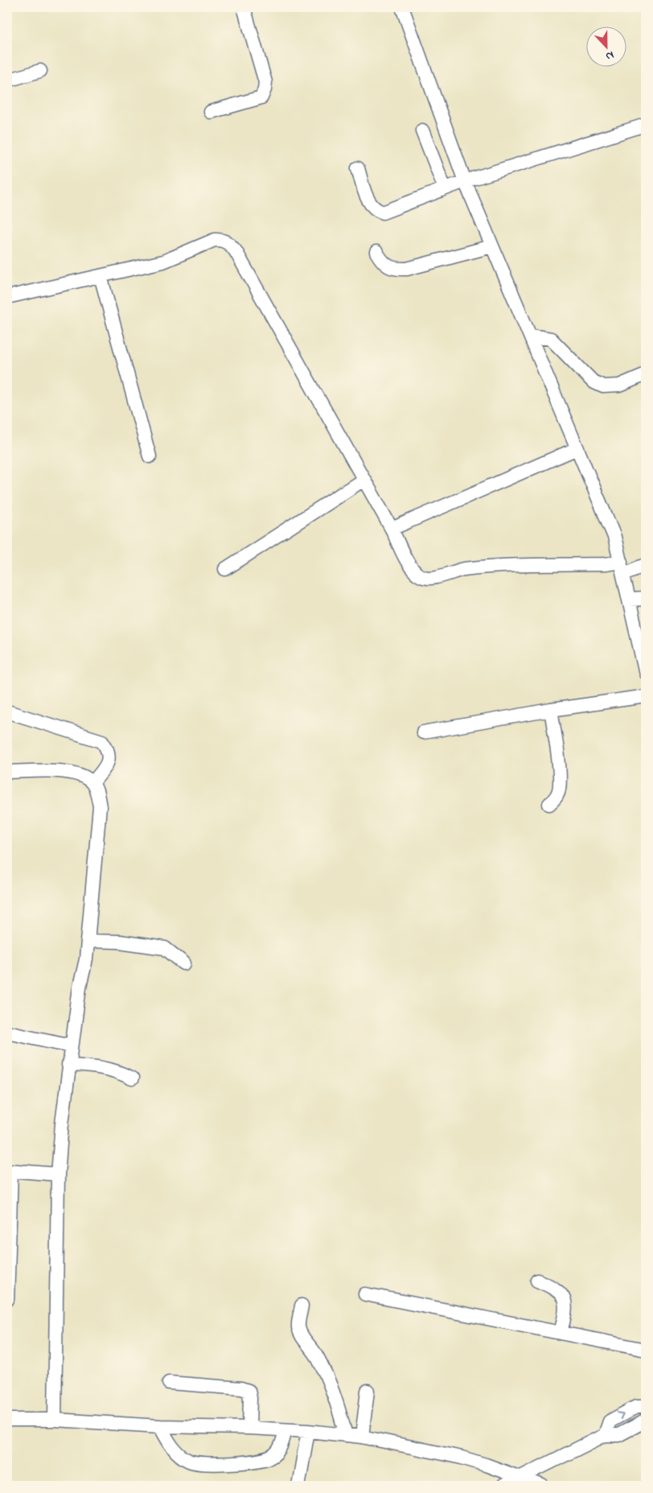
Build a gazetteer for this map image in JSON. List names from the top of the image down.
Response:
{
  "north": "bottom"
}
